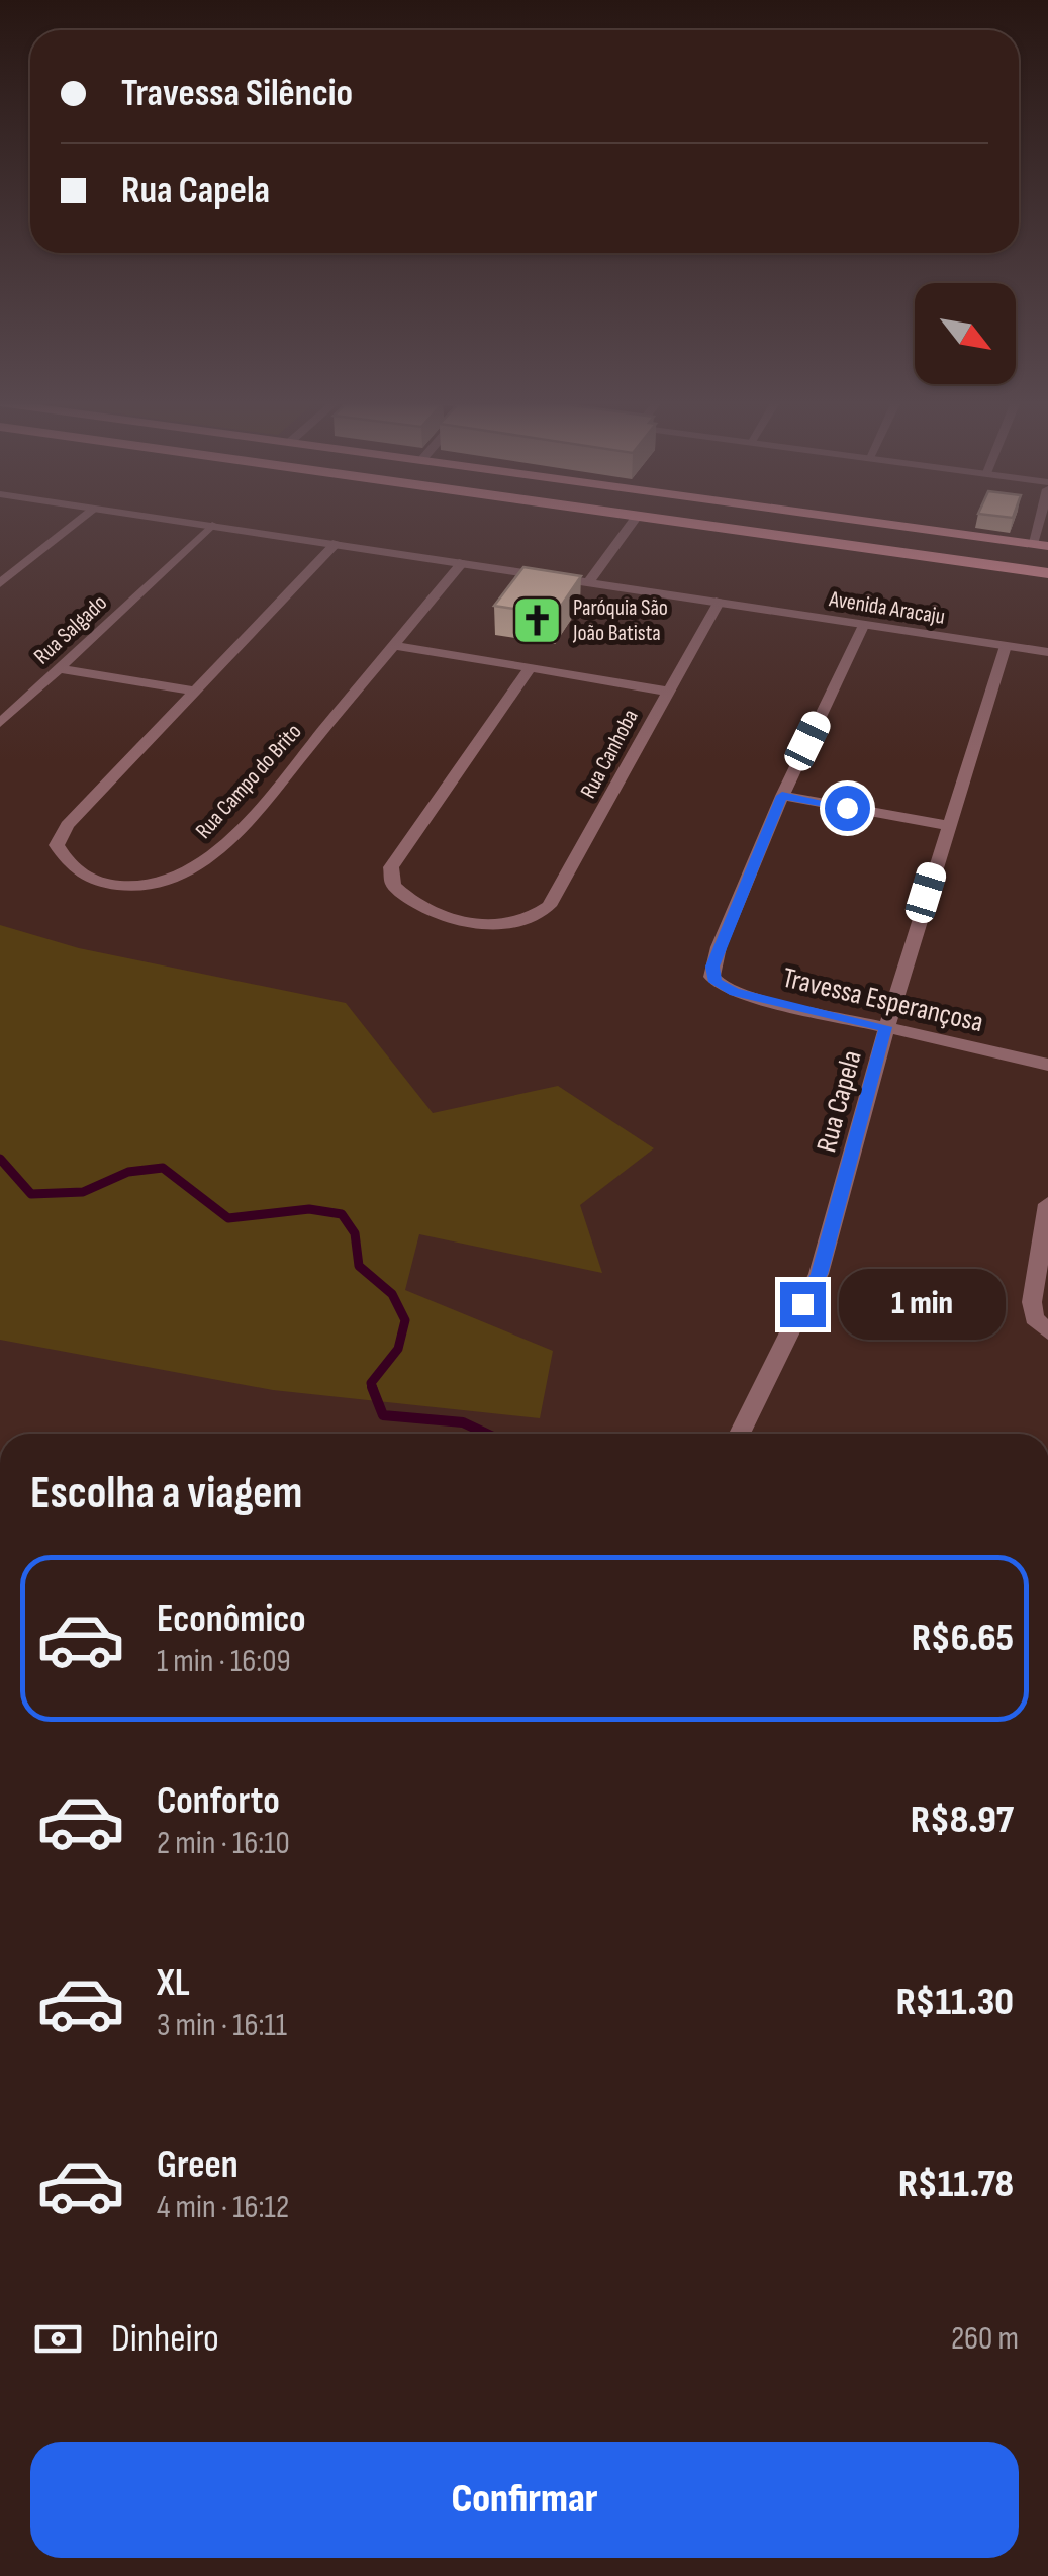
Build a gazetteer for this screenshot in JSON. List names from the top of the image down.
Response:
{
  "streets": {
    "street": [
      "Avenida Aracaju",
      "Rua Salgado",
      "Rua Canhoba",
      "Rua Campo do Brito",
      "Travessa Esperançosa",
      "Rua Capela"
    ]
  },
  "crossings": [
    ["Avenida Aracaju", "Rua Salgado"],
    ["Avenida Aracaju", "Rua Canhoba"],
    ["Avenida Aracaju", "Rua Campo do Brito"],
    ["Avenida Aracaju", "Rua Capela"],
    ["Travessa Esperançosa", "Rua Capela"]
  ],
  "places": {
    "church": ["Paróquia São João Batista"]
  },
  "north": "bottom right",
  "page": {
    "banner": ["Travessa Silêncio", "Rua Capela"],
    "bubble": "1 min",
    "heading": "Escolha a viagem",
    "list": [
      {
        "name": "Econômico",
        "note": "1 min · 16:09",
        "value": "R$6.65"
      },
      {
        "name": "Conforto",
        "note": "2 min · 16:10",
        "value": "R$8.97"
      },
      {
        "name": "XL",
        "note": "3 min · 16:11",
        "value": "R$11.30"
      },
      {
        "name": "Green",
        "note": "4 min · 16:12",
        "value": "R$11.78"
      }
    ],
    "pay": ["Dinheiro", "260 m"],
    "buttons": "Confirmar"
  }
}
